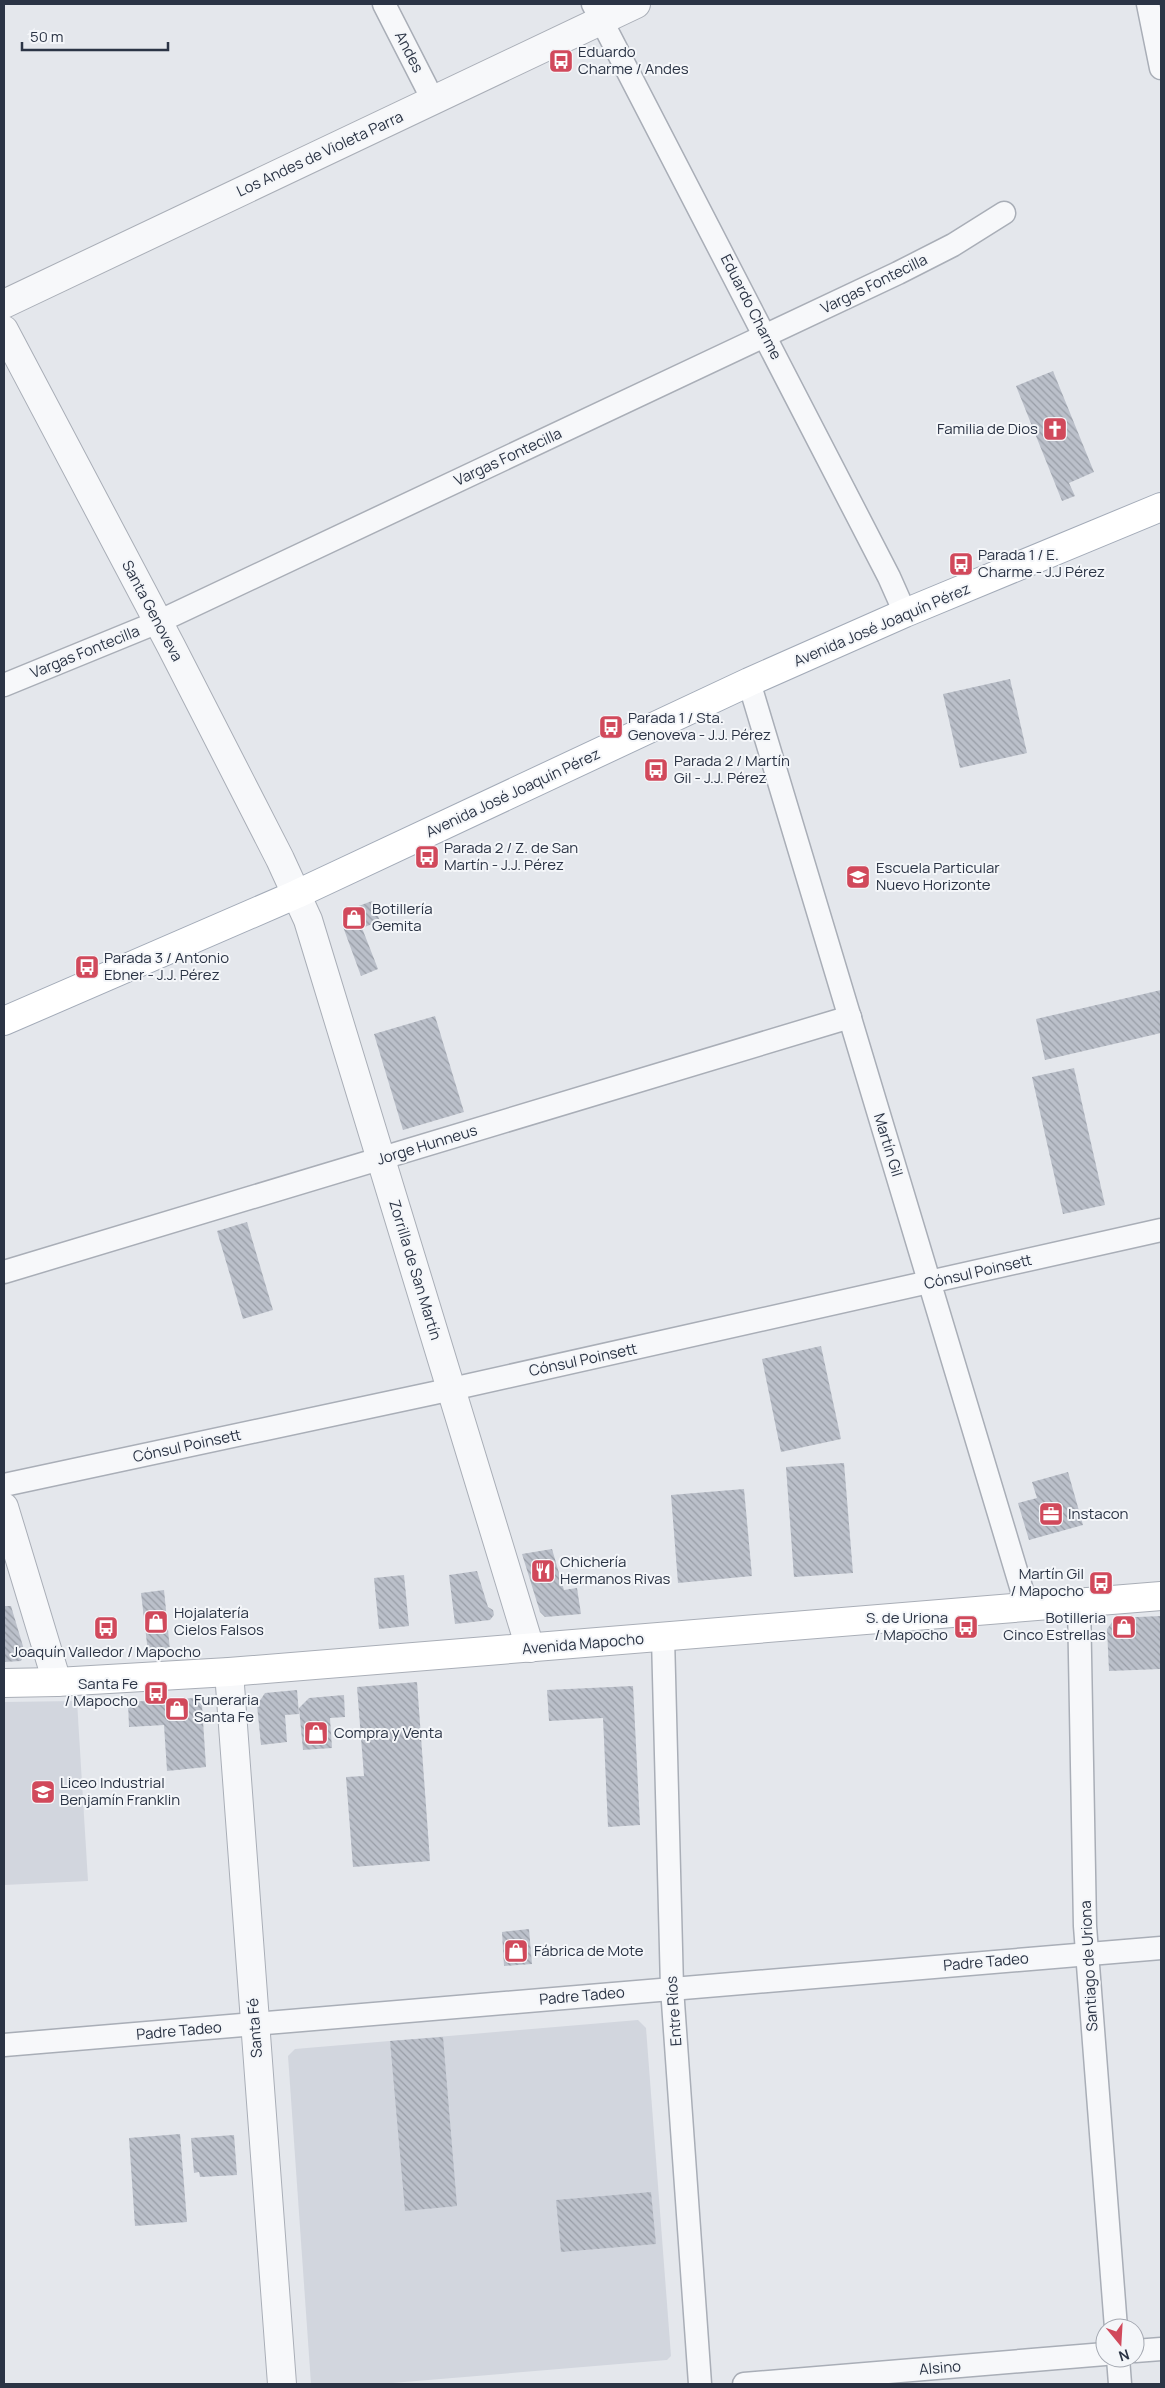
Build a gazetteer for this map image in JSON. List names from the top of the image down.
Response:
{
  "streets": {
    "main road": ["Avenida José Joaquín Pérez", "Avenida Mapocho"],
    "street": [
      "Andes",
      "Los Andes de Violeta Parra",
      "Vargas Fontecilla",
      "Eduardo Charme",
      "Santa Genoveva",
      "Jorge Hunneus",
      "Martín Gil",
      "Zorrilla de San Martín",
      "Cónsul Poinsett",
      "Padre Tadeo",
      "Santiago de Uriona",
      "Entre Ríos",
      "Santa Fé",
      "Alsino"
    ]
  },
  "crossings": [
    ["Andes", "Los Andes de Violeta Parra"],
    ["Los Andes de Violeta Parra", "Eduardo Charme"],
    ["Vargas Fontecilla", "Eduardo Charme"],
    ["Vargas Fontecilla", "Santa Genoveva"],
    ["Eduardo Charme", "Avenida José Joaquín Pérez"],
    ["Santa Genoveva", "Avenida José Joaquín Pérez"],
    ["Santa Genoveva", "Zorrilla de San Martín"],
    ["Avenida José Joaquín Pérez", "Martín Gil"],
    ["Avenida José Joaquín Pérez", "Zorrilla de San Martín"],
    ["Jorge Hunneus", "Martín Gil"],
    ["Jorge Hunneus", "Zorrilla de San Martín"],
    ["Martín Gil", "Cónsul Poinsett"],
    ["Martín Gil", "Avenida Mapocho"],
    ["Zorrilla de San Martín", "Cónsul Poinsett"],
    ["Zorrilla de San Martín", "Avenida Mapocho"],
    ["Avenida Mapocho", "Santiago de Uriona"],
    ["Avenida Mapocho", "Entre Ríos"],
    ["Avenida Mapocho", "Santa Fé"],
    ["Padre Tadeo", "Santiago de Uriona"],
    ["Padre Tadeo", "Entre Ríos"],
    ["Padre Tadeo", "Santa Fé"]
  ],
  "places": {
    "bus stop": [
      "Eduardo Charme / Andes",
      "Parada 1 / E. Charme - J.J Pérez",
      "Parada 1 / Sta. Genoveva - J.J. Pérez",
      "Parada 2 / Martín Gil - J.J. Pérez",
      "Parada 2 / Z. de San Martín - J.J. Pérez",
      "Parada 3 / Antonio Ebner - J.J. Pérez",
      "Martín Gil / Mapocho",
      "S. de Uriona / Mapocho",
      "Joaquín Valledor / Mapocho",
      "Santa Fe / Mapocho"
    ],
    "church": ["Familia de Dios"],
    "school or university": ["Escuela Particular Nuevo Horizonte", "Liceo Industrial Benjamín Franklin"],
    "shop": [
      "Botillería Gemita",
      "Hojalatería Cielos Falsos",
      "Botilleria Cinco Estrellas",
      "Funeraria Santa Fe",
      "Compra y Venta",
      "Fábrica de Mote"
    ],
    "office": ["Instacon"],
    "restaurant": ["Chichería Hermanos Rivas"]
  },
  "scale_bar": "50 m",
  "north": "bottom"
}
